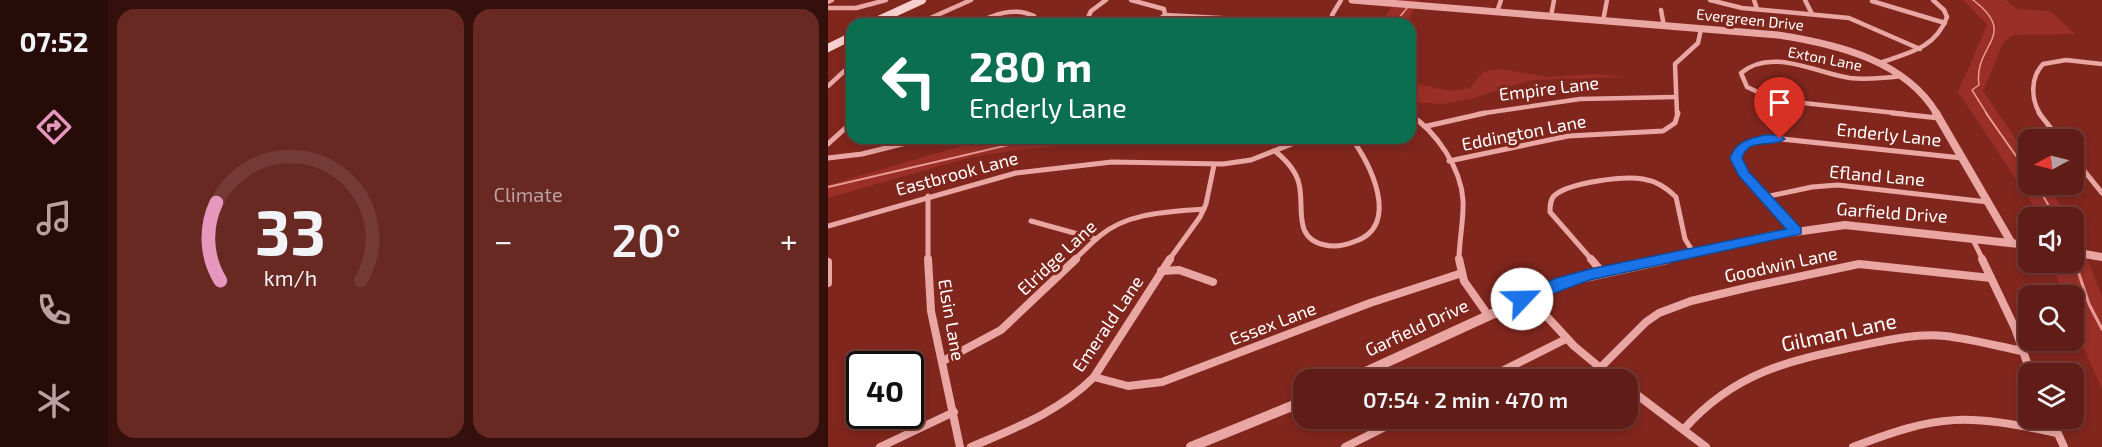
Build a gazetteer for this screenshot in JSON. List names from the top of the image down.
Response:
{
  "streets": {
    "street": [
      "Evergreen Drive",
      "Exton Lane",
      "Empire Lane",
      "Eddington Lane",
      "Enderly Lane",
      "Eastbrook Lane",
      "Efland Lane",
      "Garfield Drive",
      "Elridge Lane",
      "Goodwin Lane",
      "Elsin Lane",
      "Emerald Lane",
      "Essex Lane",
      "Gilman Lane"
    ]
  },
  "crossings": [
    ["Evergreen Drive", "Exton Lane"],
    ["Evergreen Drive", "Eddington Lane"],
    ["Evergreen Drive", "Enderly Lane"],
    ["Evergreen Drive", "Efland Lane"],
    ["Evergreen Drive", "Garfield Drive"],
    ["Empire Lane", "Eddington Lane"],
    ["Enderly Lane", "Efland Lane"],
    ["Enderly Lane", "Garfield Drive"],
    ["Eastbrook Lane", "Elsin Lane"],
    ["Eastbrook Lane", "Emerald Lane"],
    ["Elridge Lane", "Elsin Lane"],
    ["Elridge Lane", "Emerald Lane"],
    ["Emerald Lane", "Essex Lane"]
  ],
  "north": "left",
  "page": {
    "tabs": "07:52",
    "tile": "Climate",
    "turn": ["280 m", "Enderly Lane"],
    "heat": ["−", "20°", "+"],
    "limit": "40",
    "trip": "07:54 · 2 min · 470 m",
    "gauge": ["33", "km/h"]
  }
}
